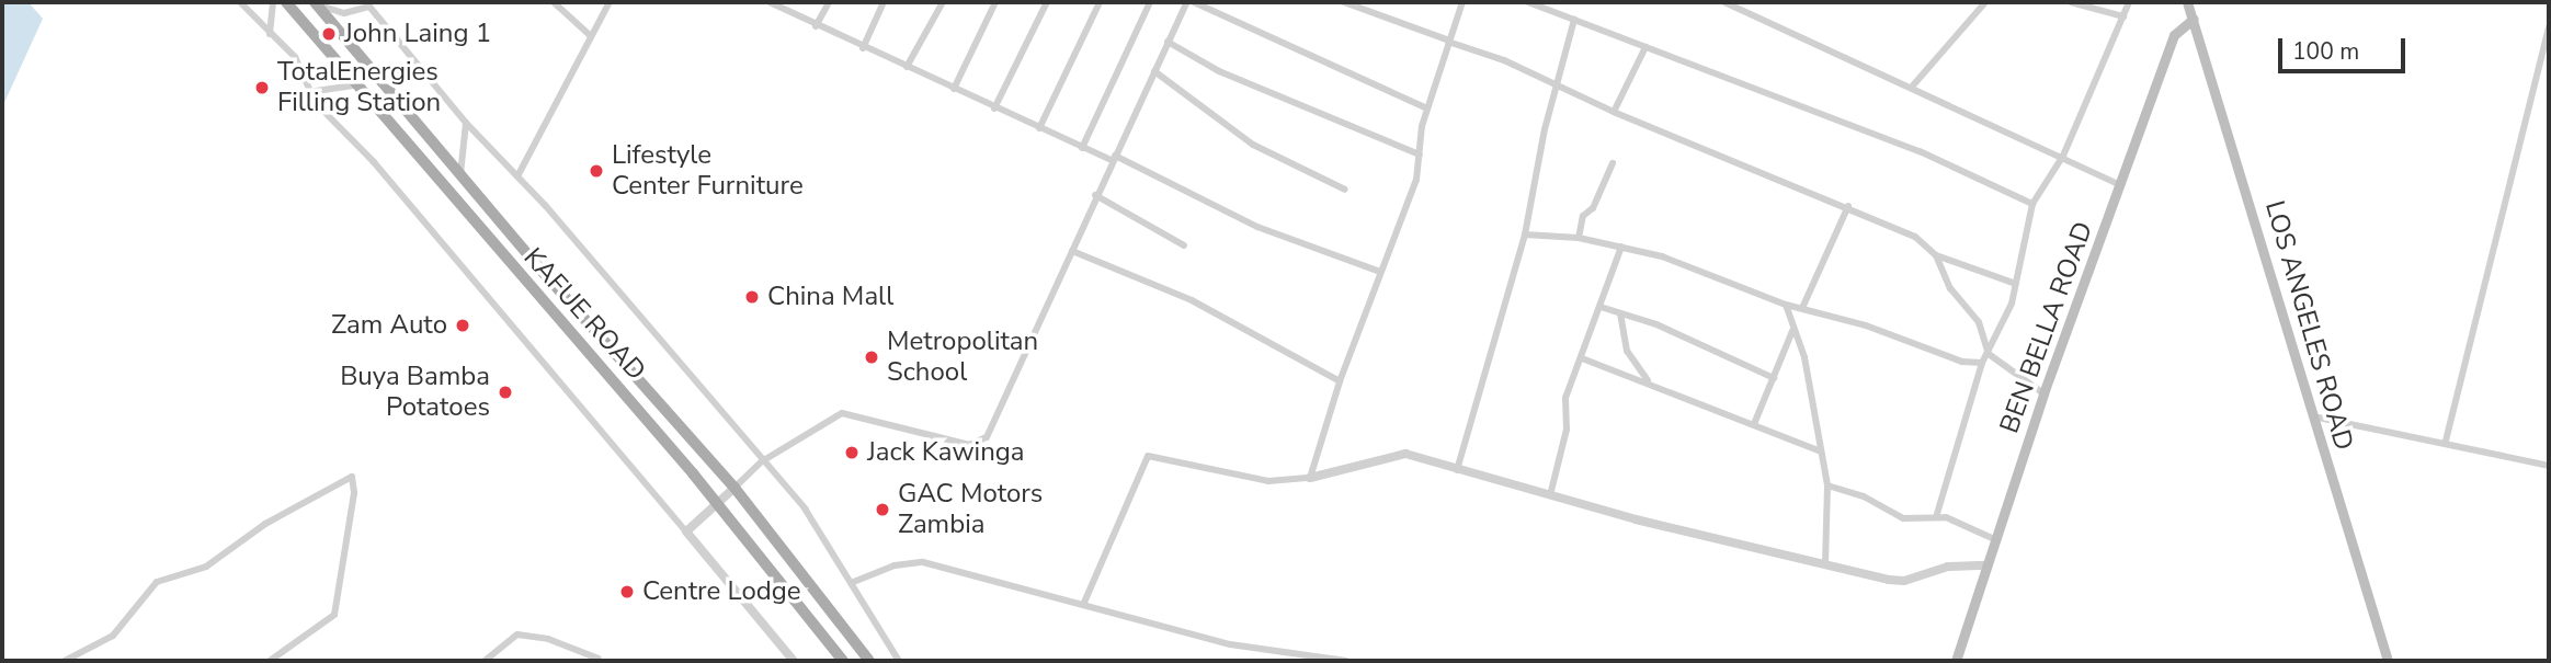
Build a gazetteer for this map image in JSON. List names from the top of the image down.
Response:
{
  "streets": {
    "main road": ["KAFUE ROAD", "LOS ANGELES ROAD", "BEN BELLA ROAD"]
  },
  "crossings": [
    ["LOS ANGELES ROAD", "BEN BELLA ROAD"]
  ],
  "places": [
    "John Laing 1",
    "TotalEnergies Filling Station",
    "Lifestyle Center Furniture",
    "China Mall",
    "Zam Auto",
    "Metropolitan School",
    "Buya Bamba Potatoes",
    "Jack Kawinga",
    "GAC Motors Zambia",
    "Centre Lodge"
  ],
  "scale_bar": "100 m"
}
